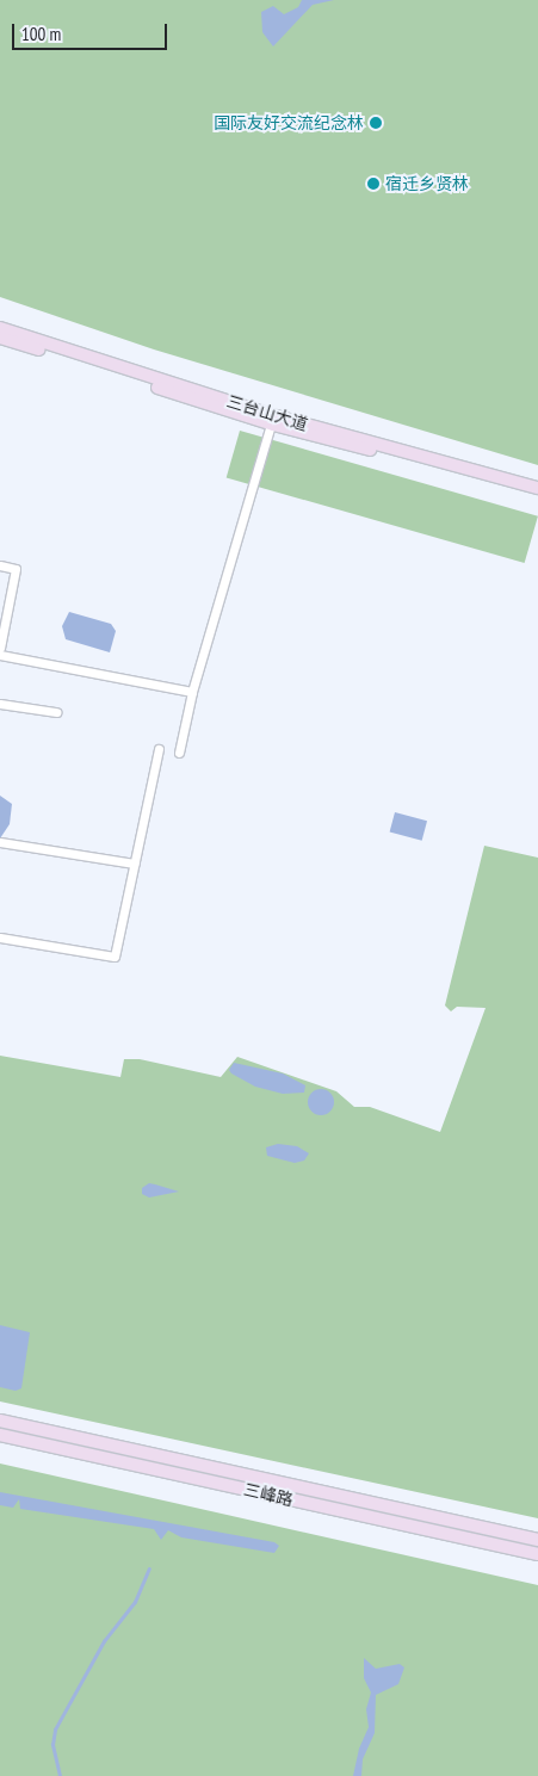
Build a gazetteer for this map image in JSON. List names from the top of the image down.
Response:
{
  "streets": {
    "main road": ["三台山大道", "三峰路"]
  },
  "places": ["国际友好交流纪念林", "宿迁乡贤林"],
  "scale_bar": "100 m"
}
